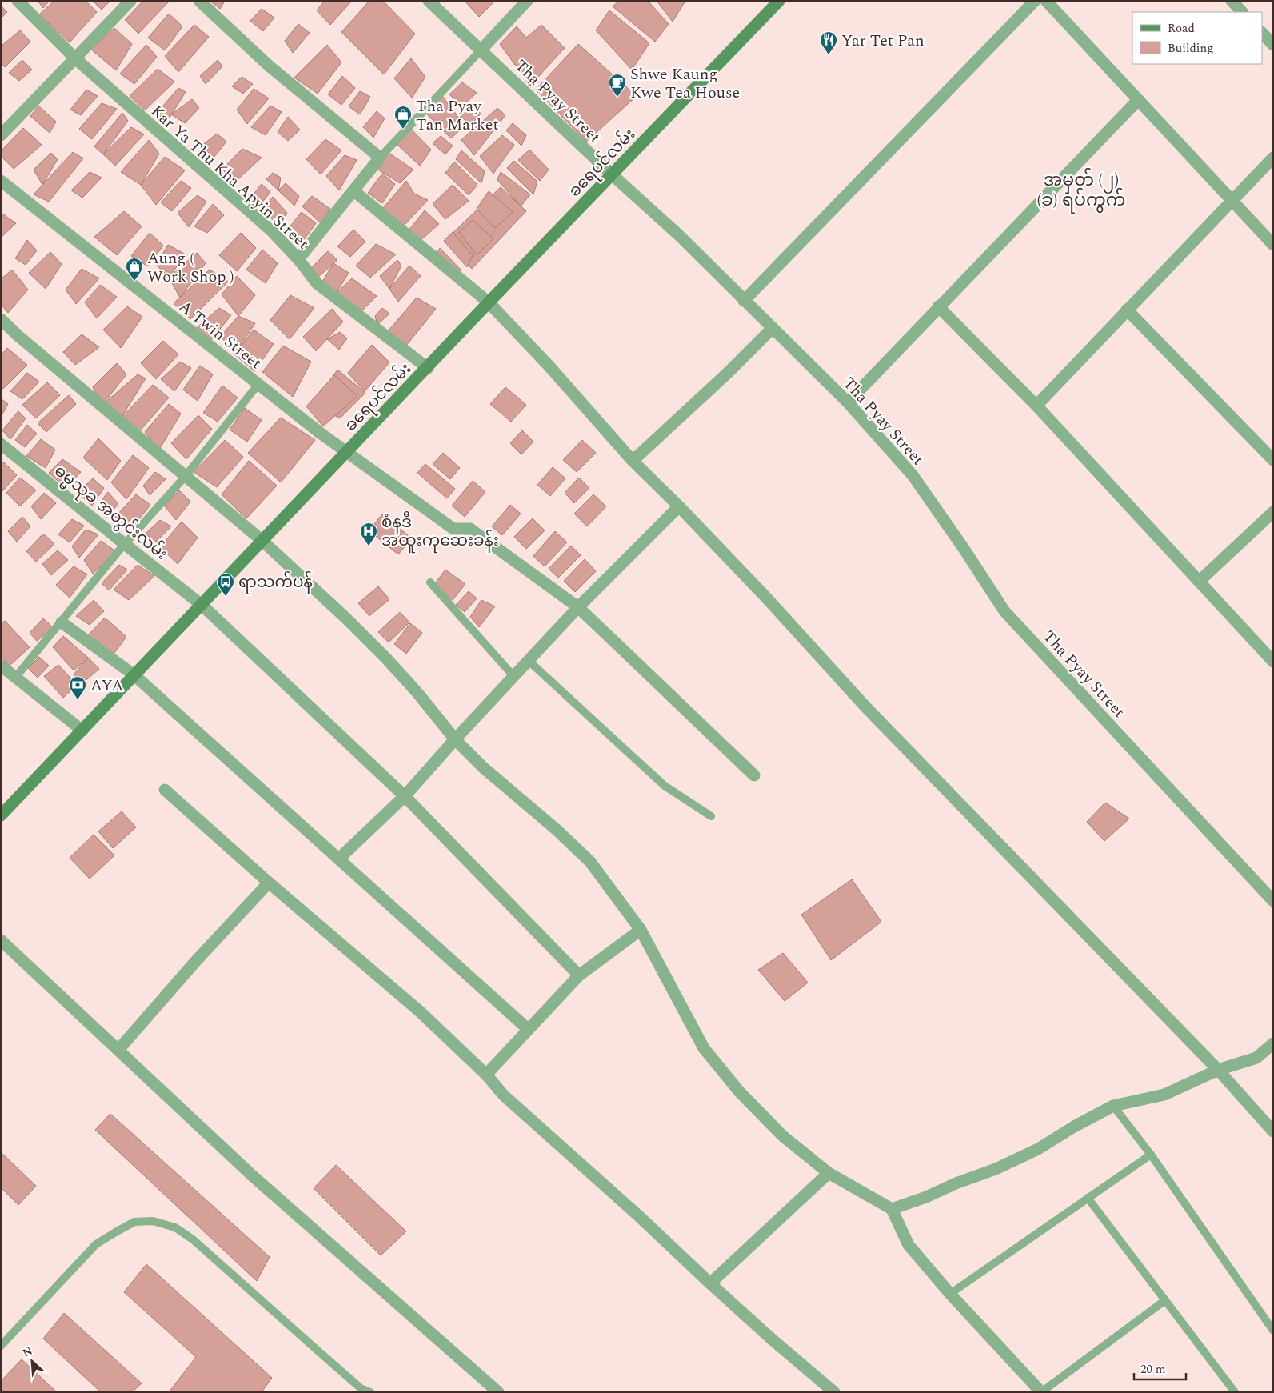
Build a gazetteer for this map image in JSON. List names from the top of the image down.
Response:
{
  "streets": {
    "main road": ["ခရေပင်လမ်း"],
    "street": [
      "Tha Pyay Street",
      "Kar Ya Thu Kha Apyin Street",
      "A Twin Street",
      "ဓမ္မသုခ အတွင်းလမ်း"
    ]
  },
  "crossings": [
    ["Tha Pyay Street", "ခရေပင်လမ်း"],
    ["ခရေပင်လမ်း", "Kar Ya Thu Kha Apyin Street"],
    ["ခရေပင်လမ်း", "A Twin Street"],
    ["ခရေပင်လမ်း", "ဓမ္မသုခ အတွင်းလမ်း"]
  ],
  "districts": ["အမှတ် (၂) (ခ) ရပ်ကွက်"],
  "places": {
    "restaurant": ["Yar Tet Pan"],
    "cafe": ["Shwe Kaung Kwe Tea House"],
    "shop": ["Tha Pyay Tan Market", "Aung ( Work Shop )"],
    "hospital": ["စံနဒီ အထူးကုဆေးခန်း"],
    "bus stop": ["ရာသက်ပန်"],
    "bank": ["AYA"]
  },
  "legend": ["Road", "Building"],
  "scale_bar": "20 m",
  "north": "top left"
}
